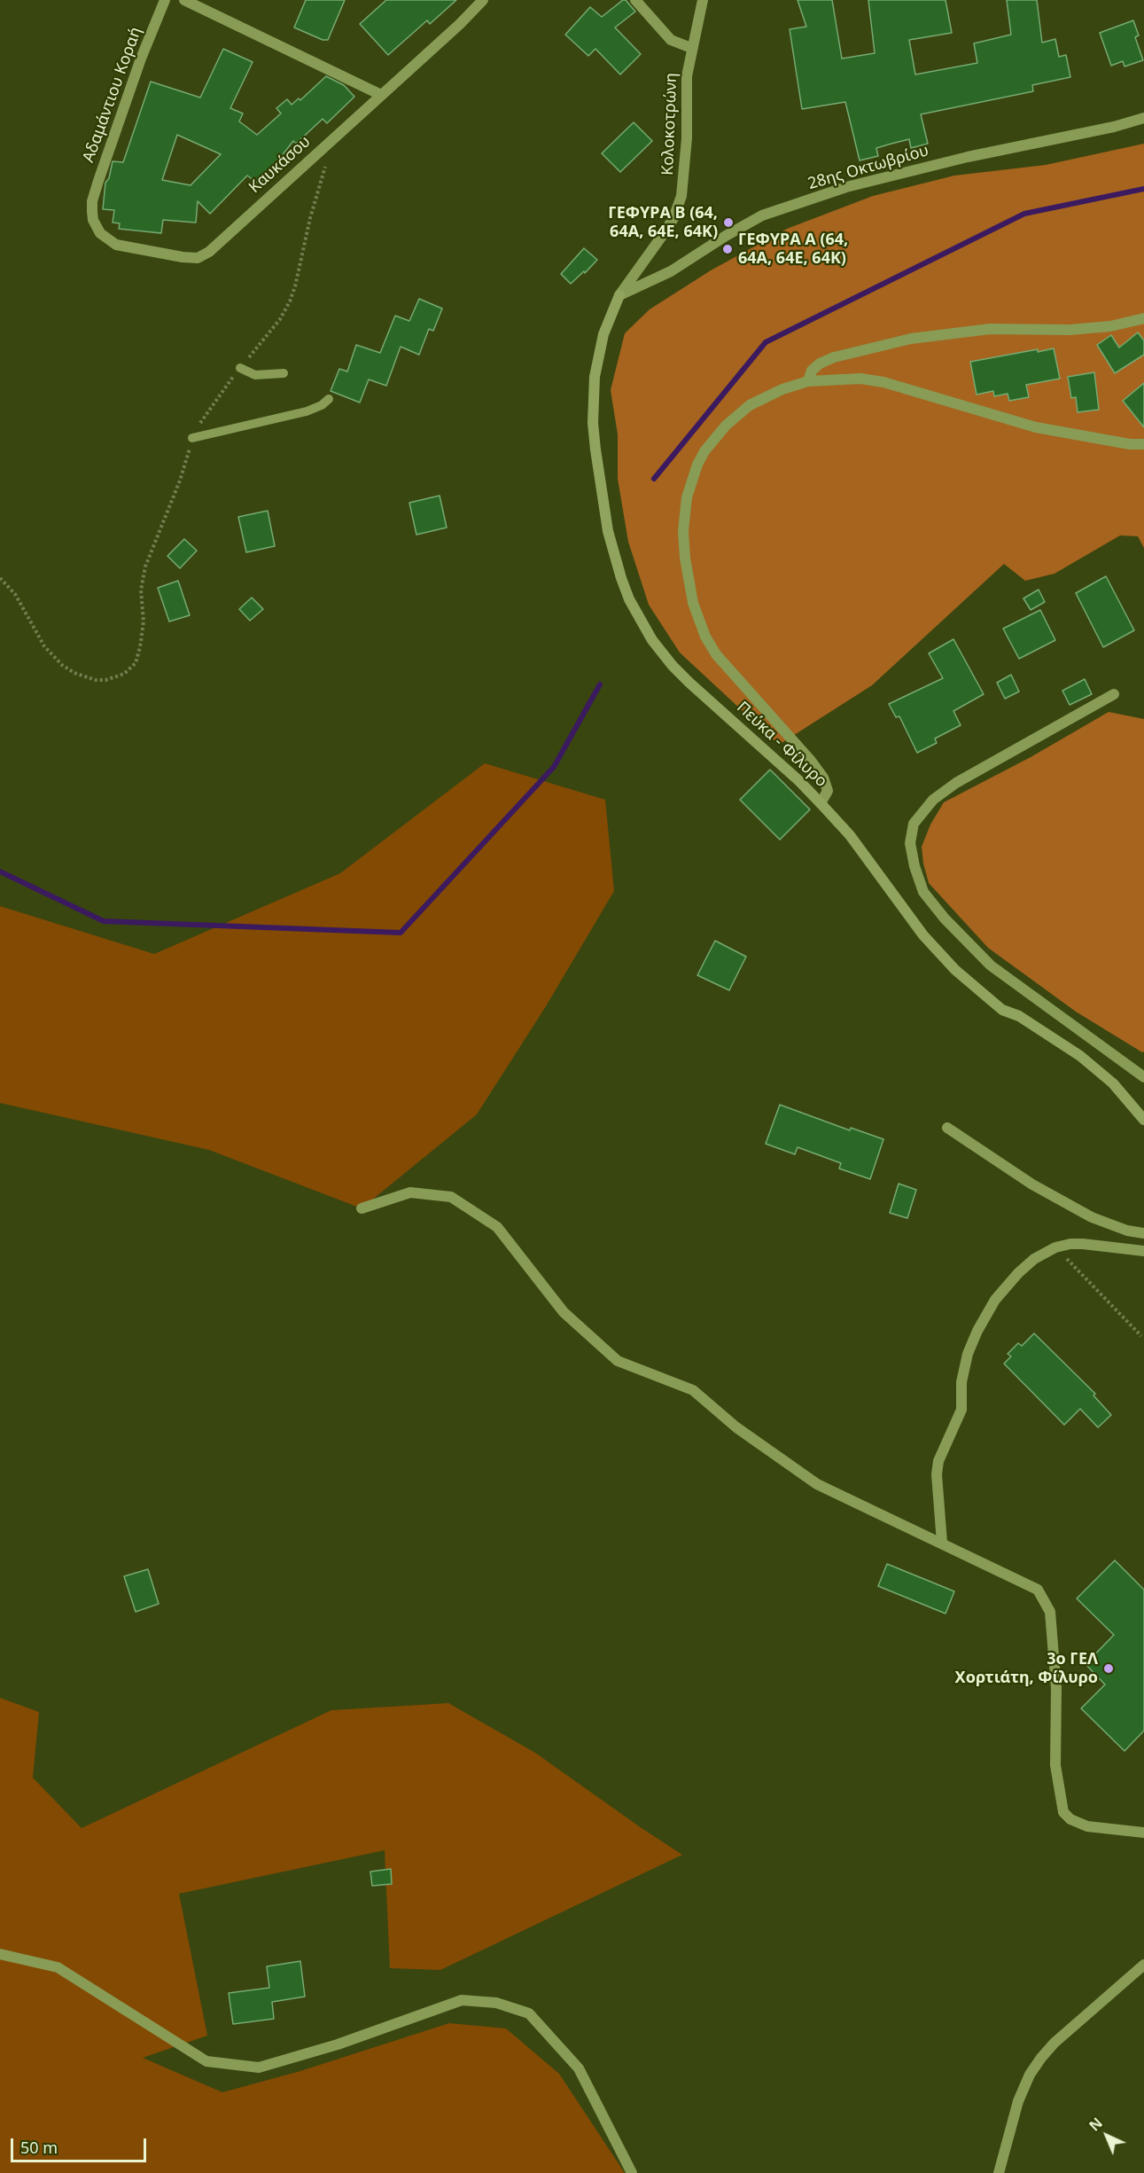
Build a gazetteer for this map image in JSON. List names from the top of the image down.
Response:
{
  "streets": {
    "main road": ["Πεύκα - Φίλυρο"],
    "street": [
      "Αδαμάντιου Κοραή",
      "Κολοκοτρώνη",
      "Καυκάσου",
      "28ης Οκτωβρίου"
    ]
  },
  "crossings": [
    ["Αδαμάντιου Κοραή", "Καυκάσου"],
    ["Κολοκοτρώνη", "28ης Οκτωβρίου"],
    ["Κολοκοτρώνη", "Πεύκα - Φίλυρο"],
    ["28ης Οκτωβρίου", "Πεύκα - Φίλυρο"]
  ],
  "places": ["ΓΕΦΥΡΑ B (64, 64Α, 64Ε, 64Κ)", "ΓΕΦΥΡΑ A (64, 64Α, 64Ε, 64Κ)", "3ο ΓΕΛ Χορτιάτη, Φίλυρο"],
  "scale_bar": "50 m",
  "north": "top left"
}
